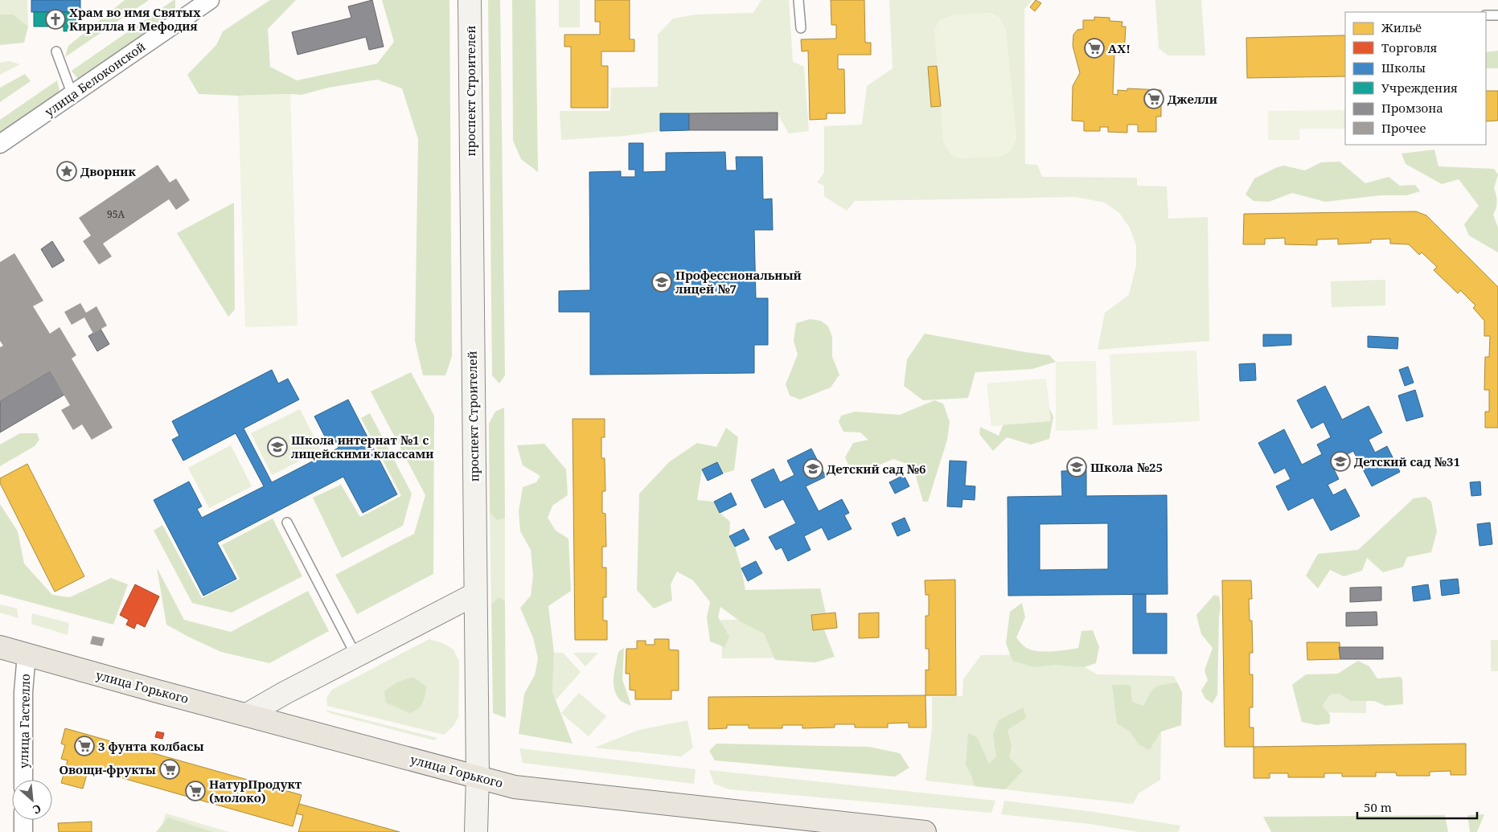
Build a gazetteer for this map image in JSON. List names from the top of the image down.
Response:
{
  "streets": {
    "main road": ["проспект Строителей", "улица Горького"],
    "street": ["улица Белоконской", "улица Гастелло"]
  },
  "crossings": [
    ["проспект Строителей", "улица Горького"],
    ["улица Горького", "улица Гастелло"]
  ],
  "places": {
    "church": ["Храм во имя Святых Кирилла и Мефодия"],
    "supermarket": [
      "АХ!",
      "Джелли",
      "3 фунта колбасы",
      "Овощи-фрукты",
      "НатурПродукт (молоко)"
    ],
    "place": ["Дворник"],
    "school or university": [
      "Профессиональный лицей №7",
      "Школа интернат №1 с лицейскими классами",
      "Детский сад №31",
      "Школа №25",
      "Детский сад №6"
    ]
  },
  "house_numbers": ["95А"],
  "legend": [
    "Жильё",
    "Торговля",
    "Школы",
    "Учреждения",
    "Промзона",
    "Прочее"
  ],
  "scale_bar": "50 m",
  "north": "bottom right"
}
